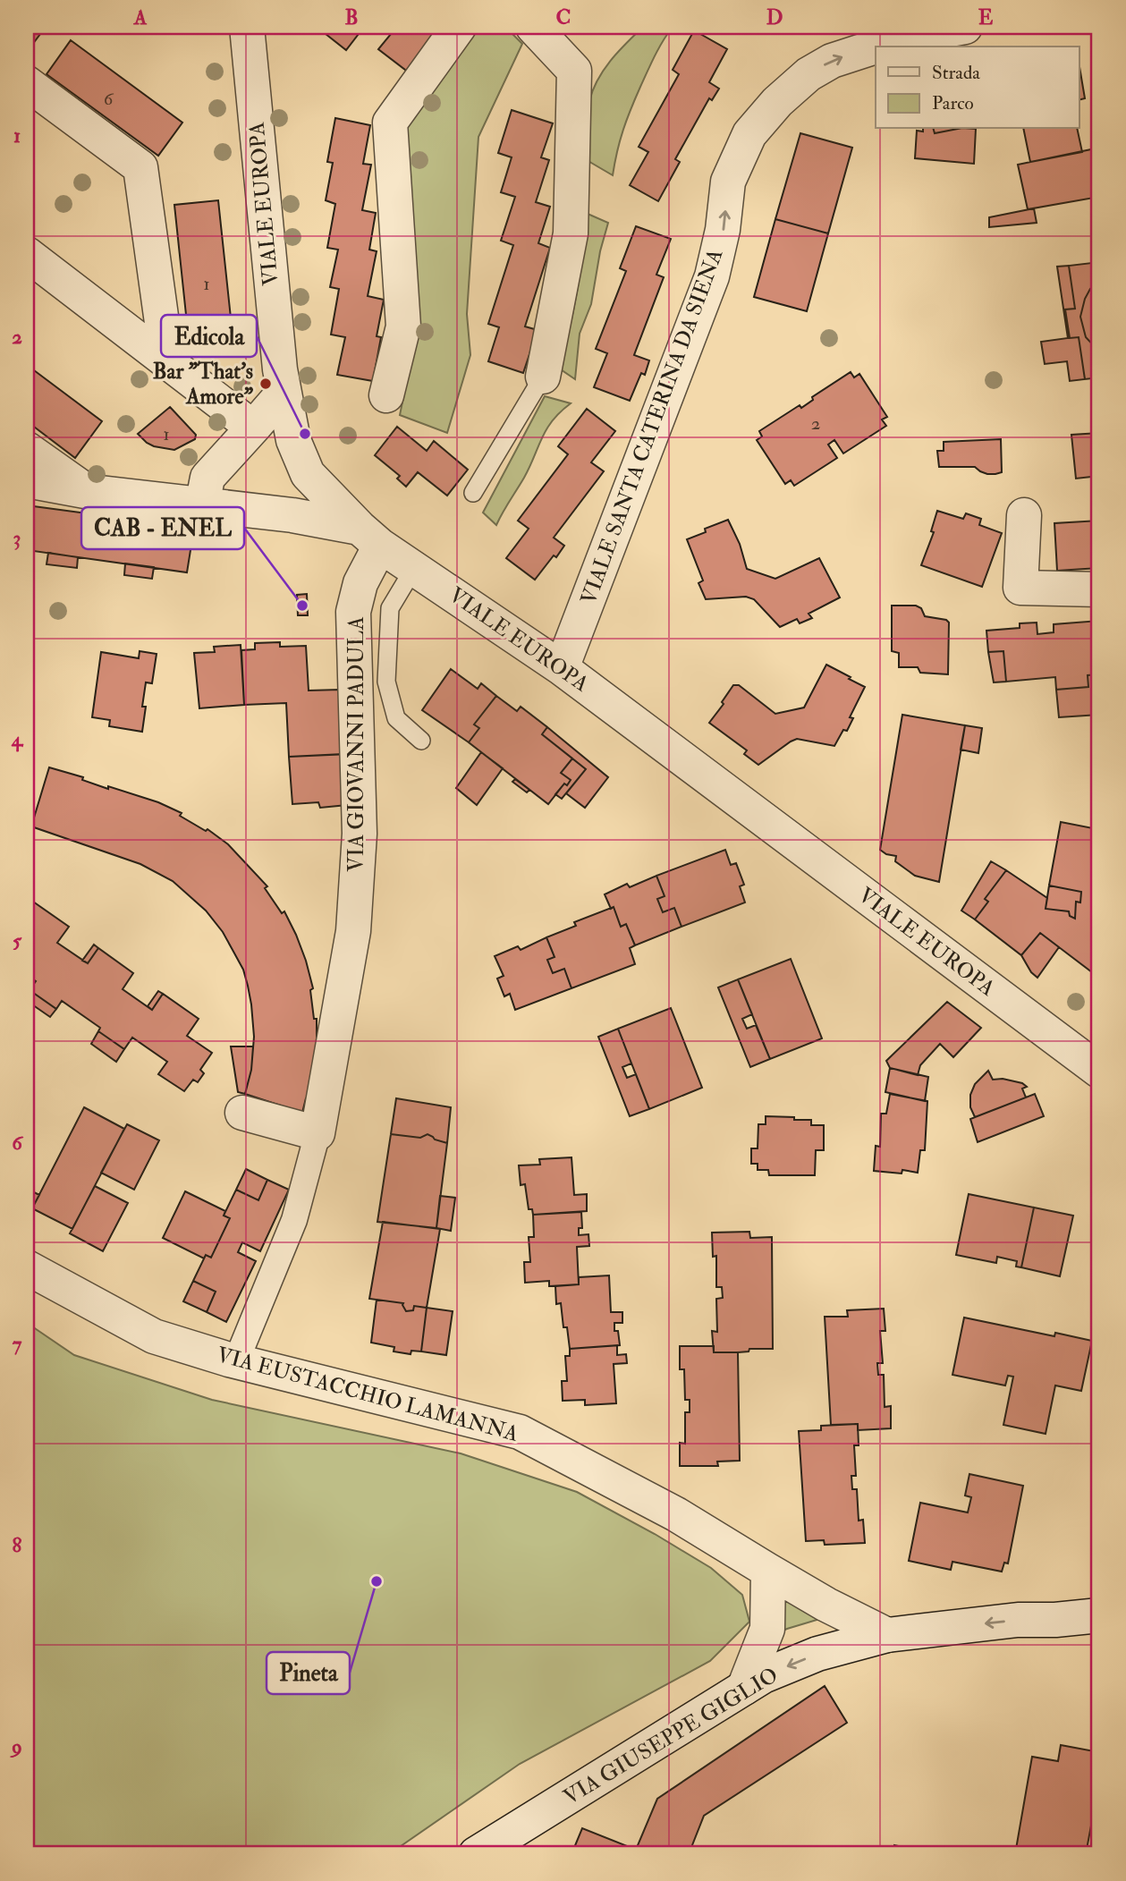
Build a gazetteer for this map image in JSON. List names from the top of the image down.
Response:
{
  "streets": {
    "street": [
      "VIALE EUROPA",
      "VIALE SANTA CATERINA DA SIENA",
      "VIA GIOVANNI PADULA",
      "VIA EUSTACCHIO LAMANNA",
      "VIA GIUSEPPE GIGLIO"
    ]
  },
  "crossings": [
    ["VIALE EUROPA", "VIALE SANTA CATERINA DA SIENA"],
    ["VIALE EUROPA", "VIA GIOVANNI PADULA"],
    ["VIA GIOVANNI PADULA", "VIA EUSTACCHIO LAMANNA"],
    ["VIA EUSTACCHIO LAMANNA", "VIA GIUSEPPE GIGLIO"]
  ],
  "one_way": ["VIALE SANTA CATERINA DA SIENA", "VIA GIUSEPPE GIGLIO"],
  "places": [
    "Bar \"That's Amore\"",
    "Edicola",
    "CAB - ENEL",
    "Pineta"
  ],
  "house_numbers": [
    "6",
    "1",
    "2",
    "1"
  ],
  "legend": ["Strada", "Parco"],
  "grid": {
    "columns": [
      "A",
      "B",
      "C",
      "D",
      "E"
    ],
    "rows": [
      "1",
      "2",
      "3",
      "4",
      "5",
      "6",
      "7",
      "8",
      "9"
    ]
  }
}
